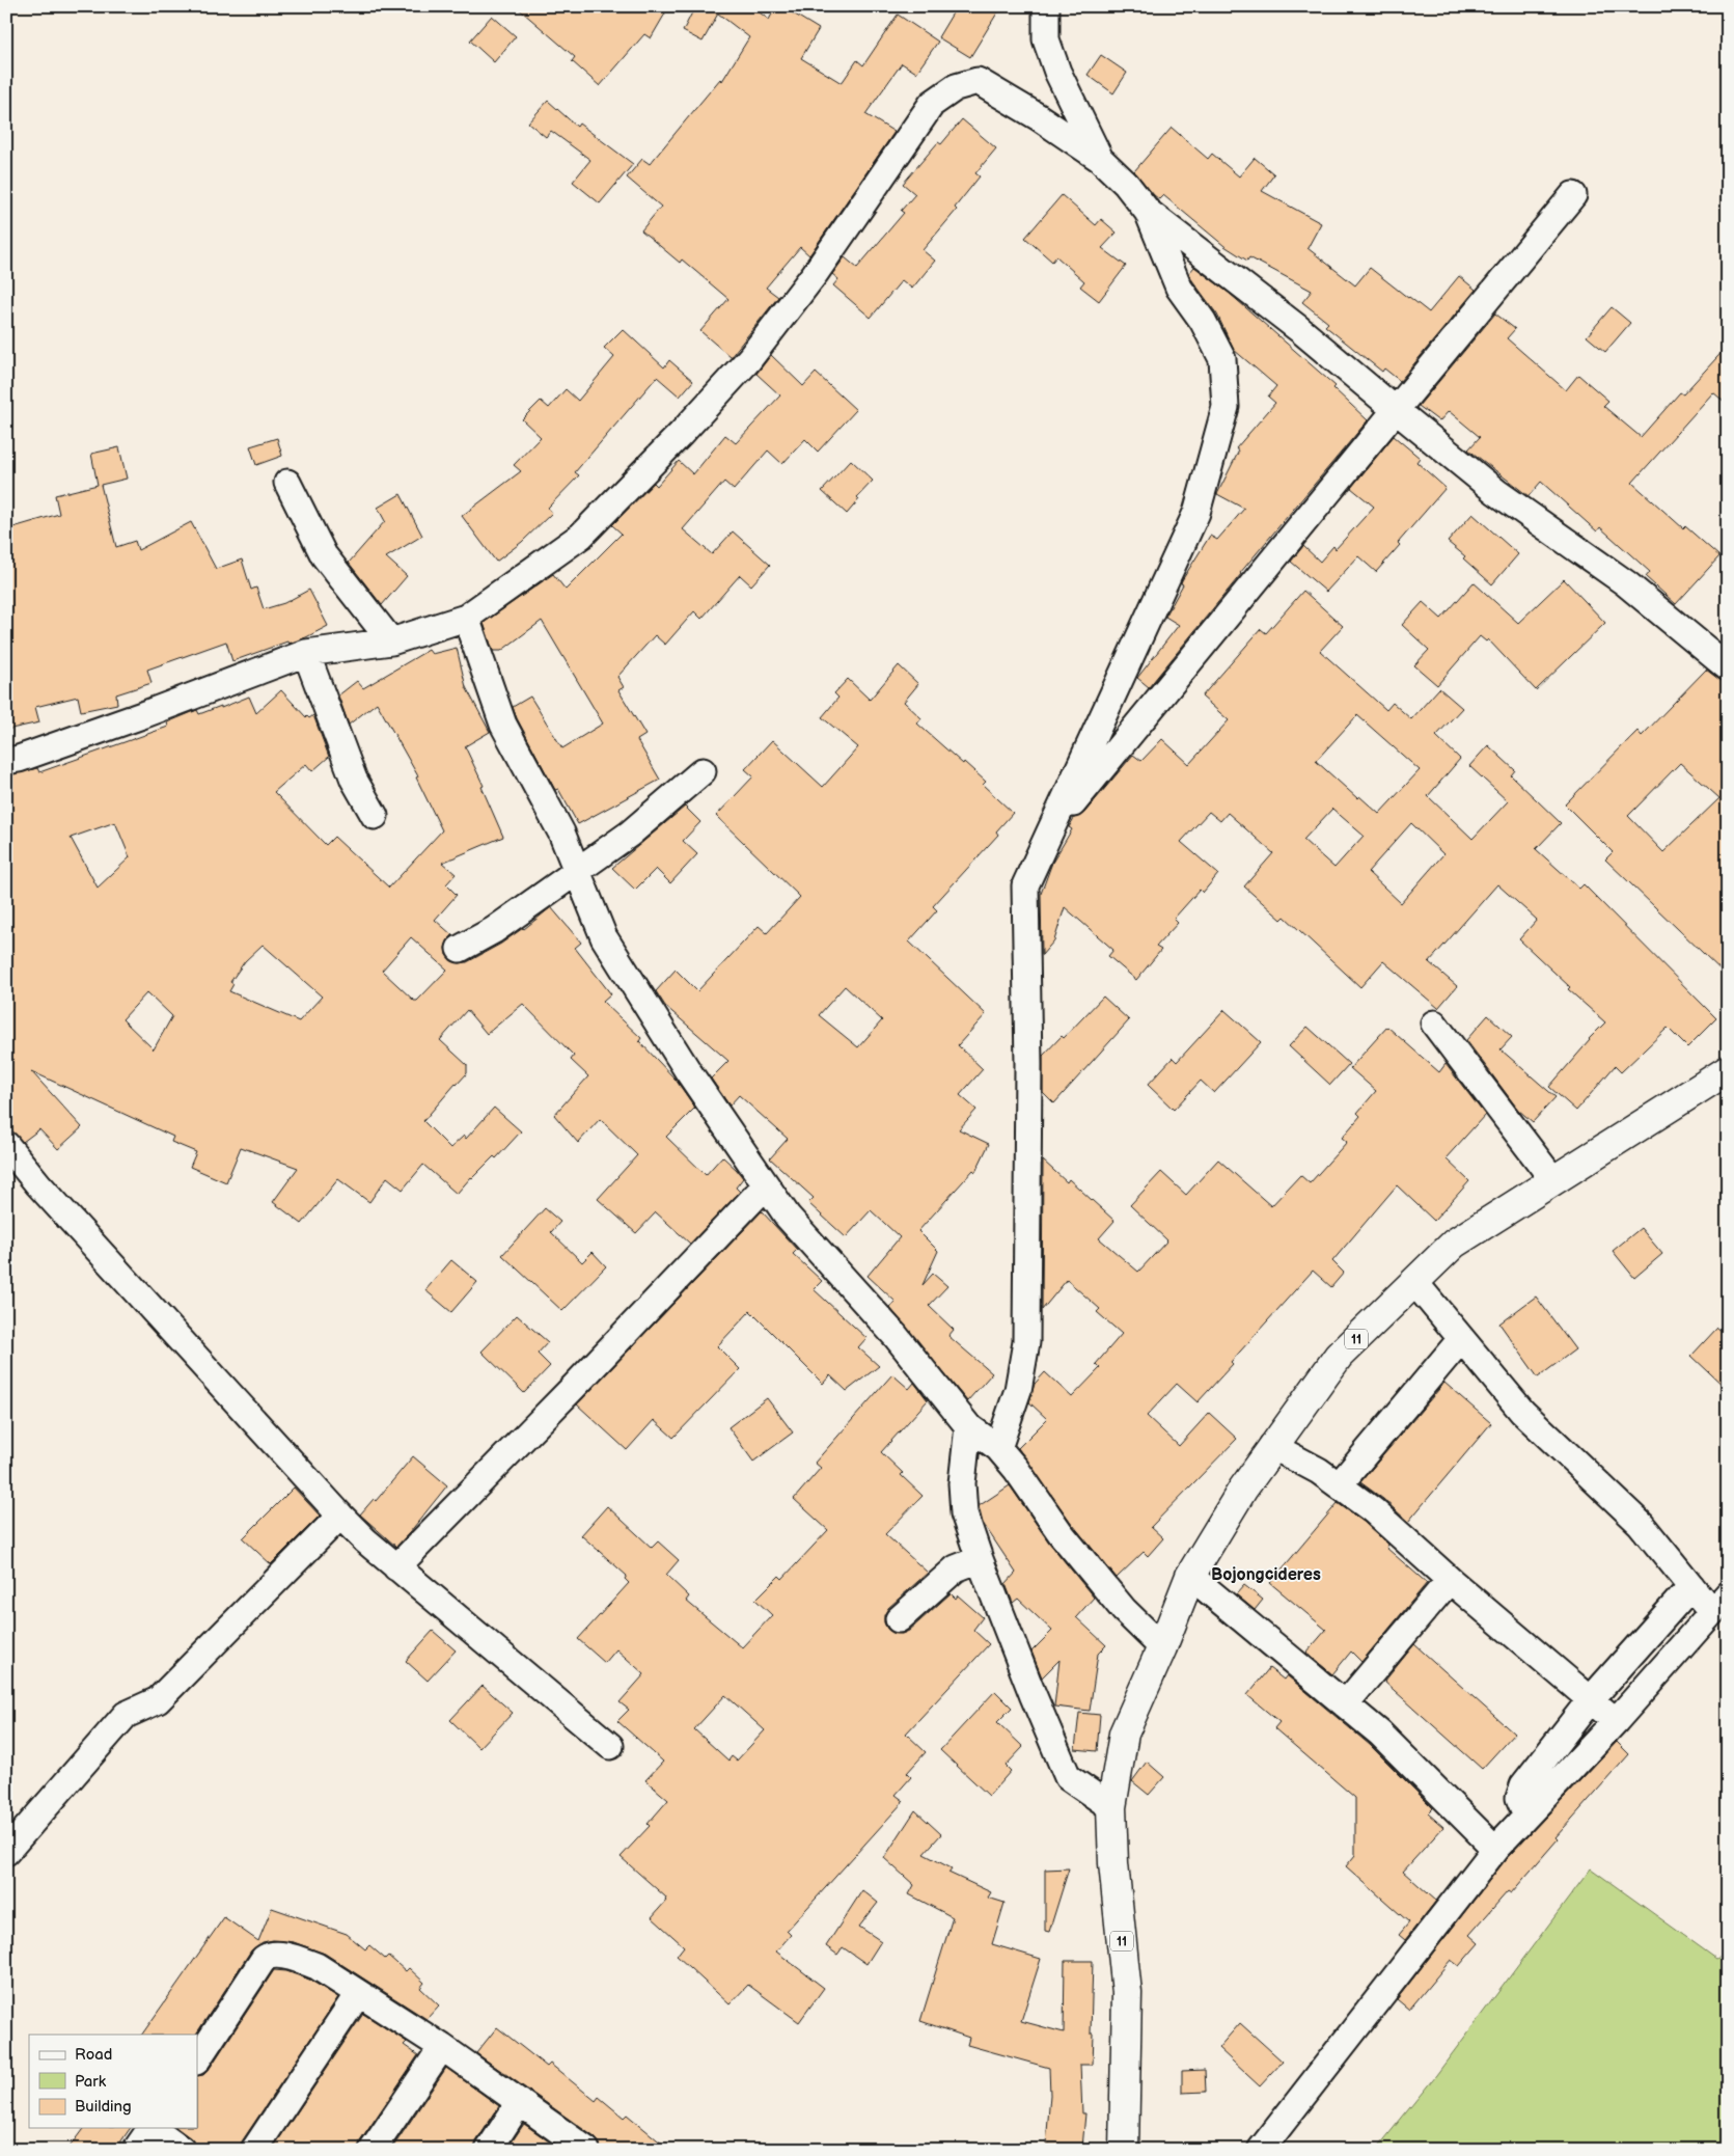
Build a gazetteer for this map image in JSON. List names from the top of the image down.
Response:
{
  "streets": {
    "highway": ["11"]
  },
  "districts": ["Bojongcideres"],
  "legend": ["Road", "Park", "Building"]
}
